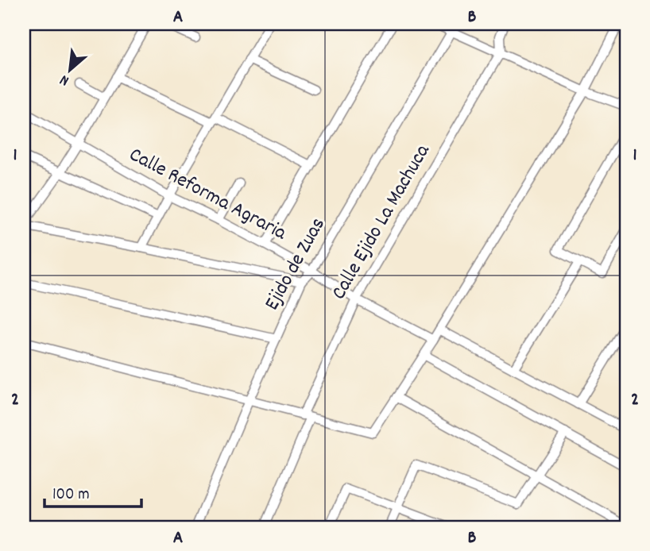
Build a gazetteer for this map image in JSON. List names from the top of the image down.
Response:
{
  "streets": {
    "street": ["Calle Reforma Agraria", "Calle Ejido La Machuca", "Ejido de Zuas"]
  },
  "crossings": [
    ["Calle Reforma Agraria", "Calle Ejido La Machuca"],
    ["Calle Reforma Agraria", "Ejido de Zuas"]
  ],
  "scale_bar": "100 m",
  "north": "bottom left",
  "grid": {
    "columns": ["A", "B"],
    "rows": ["1", "2"]
  }
}
